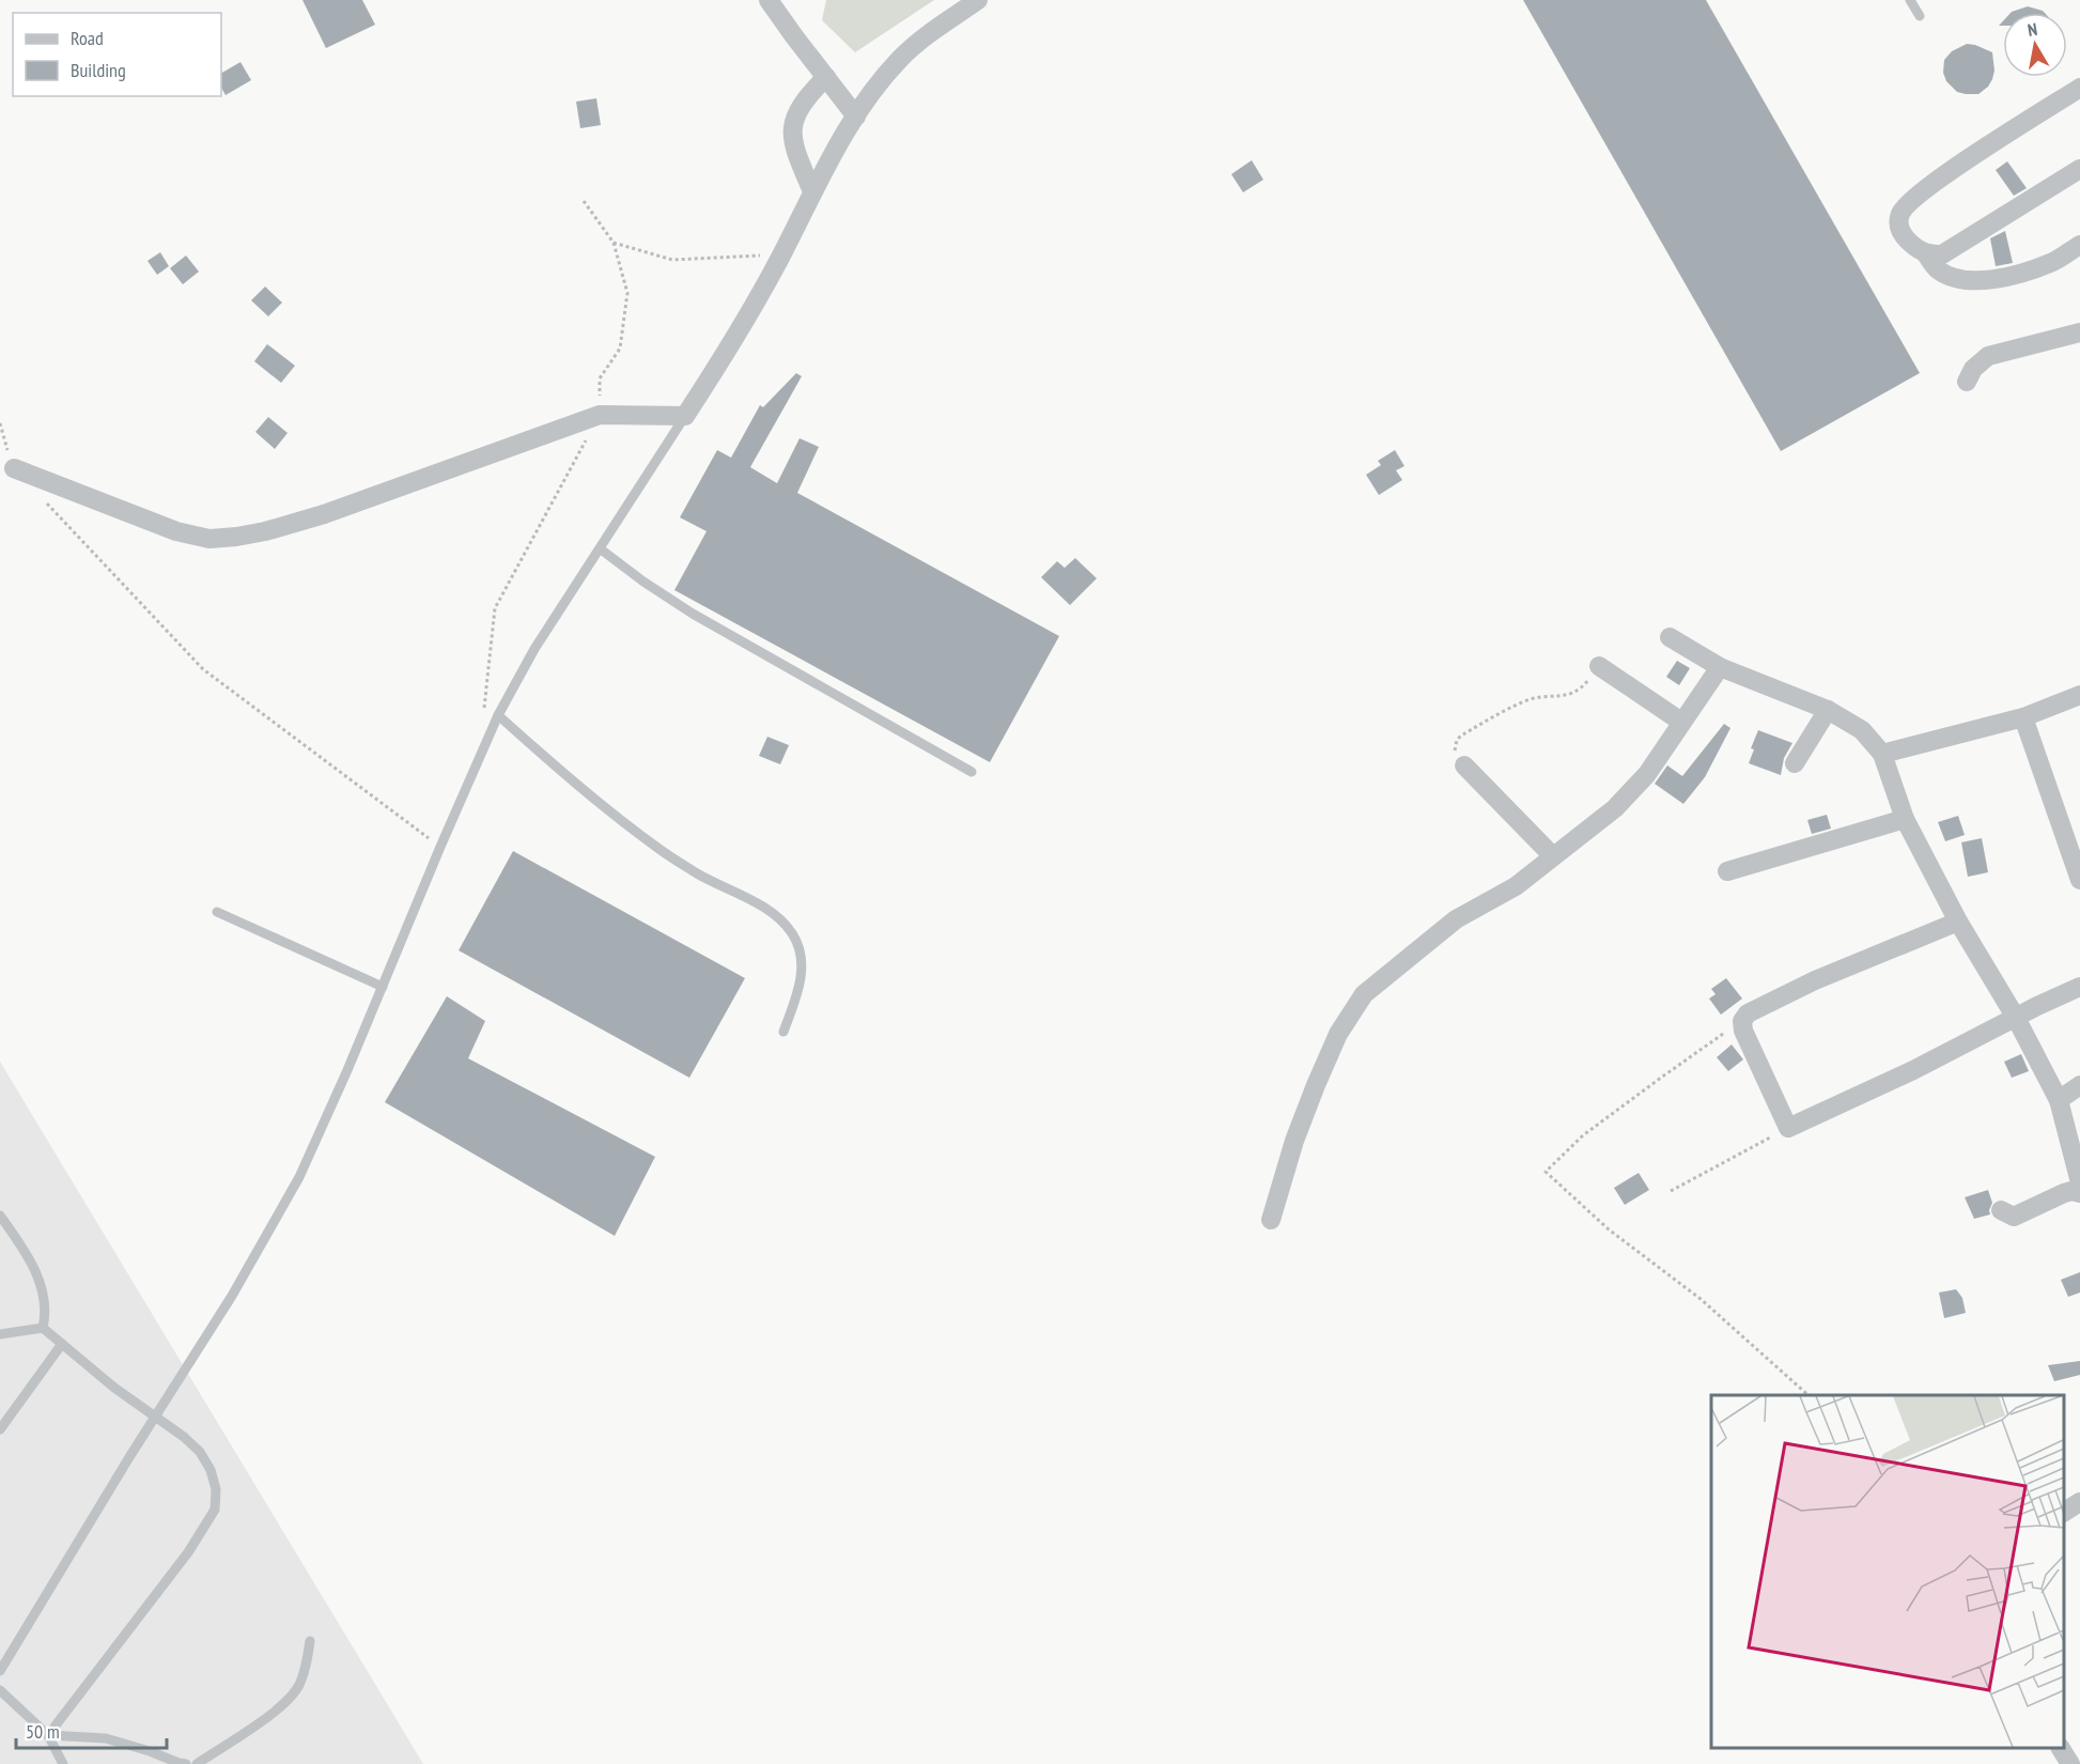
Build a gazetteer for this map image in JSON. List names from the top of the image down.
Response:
{
  "legend": ["Road", "Building"],
  "scale_bar": "50 m",
  "north": "top"
}
